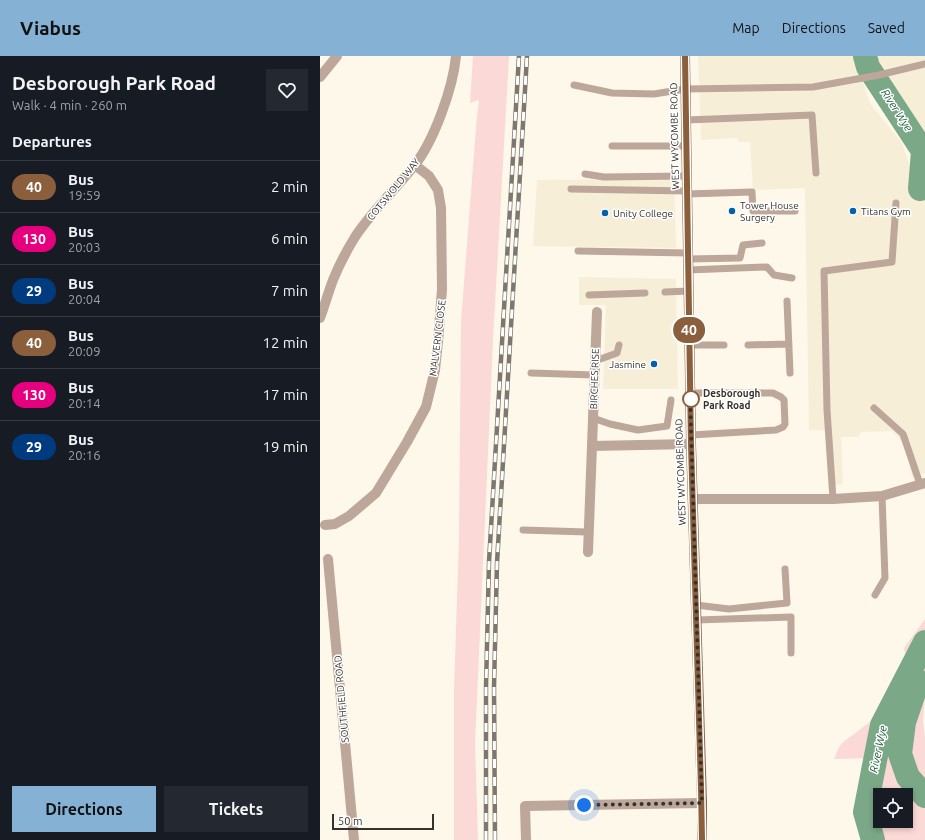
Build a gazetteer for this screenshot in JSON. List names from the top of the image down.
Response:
{
  "streets": {
    "main road": ["WEST WYCOMBE ROAD"],
    "street": [
      "COTSWOLD WAY",
      "MALVERN CLOSE",
      "BIRCHES RISE",
      "SOUTHFIELD ROAD"
    ]
  },
  "crossings": [
    ["COTSWOLD WAY", "MALVERN CLOSE"]
  ],
  "water": ["River Wye"],
  "places": [
    "Tower House Surgery",
    "Titans Gym",
    "Unity College",
    "Jasmine",
    "Desborough Park Road"
  ],
  "lines": ["bus line 40"],
  "scale_bar": "50 m",
  "page": {
    "header": "Viabus",
    "nav": ["Map", "Directions", "Saved"],
    "heading": [
      ["Desborough Park Road", "Walk · 4 min · 260 m"],
      "Departures"
    ],
    "on_map": "40",
    "list": [
      {
        "mark": "40",
        "name": "Bus",
        "note": "19:59",
        "value": "2 min"
      },
      {
        "mark": "130",
        "name": "Bus",
        "note": "20:03",
        "value": "6 min"
      },
      {
        "mark": "29",
        "name": "Bus",
        "note": "20:04",
        "value": "7 min"
      },
      {
        "mark": "40",
        "name": "Bus",
        "note": "20:09",
        "value": "12 min"
      },
      {
        "mark": "130",
        "name": "Bus",
        "note": "20:14",
        "value": "17 min"
      },
      {
        "mark": "29",
        "name": "Bus",
        "note": "20:16",
        "value": "19 min"
      }
    ],
    "buttons": ["Directions", "Tickets"],
    "scale": "50 m"
  }
}
